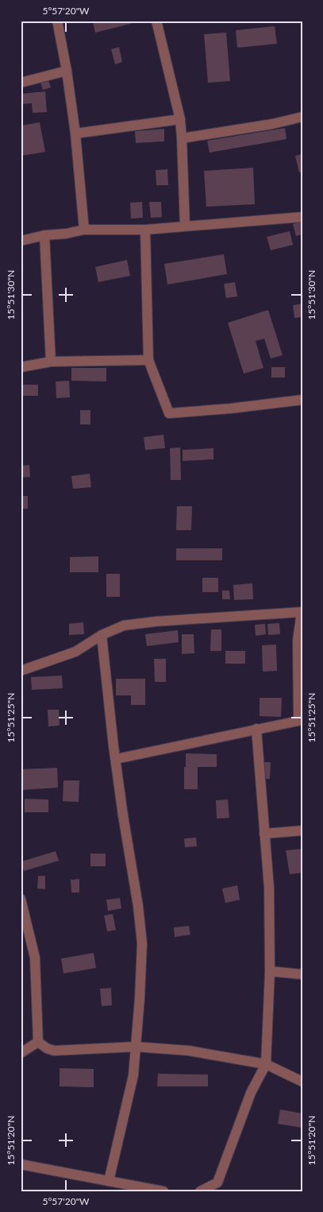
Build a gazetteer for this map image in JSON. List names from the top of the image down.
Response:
{
  "coordinates": [
    "5°57'20\"W",
    "15°51'30\"N",
    "15°51'25\"N",
    "15°51'20\"N"
  ]
}
